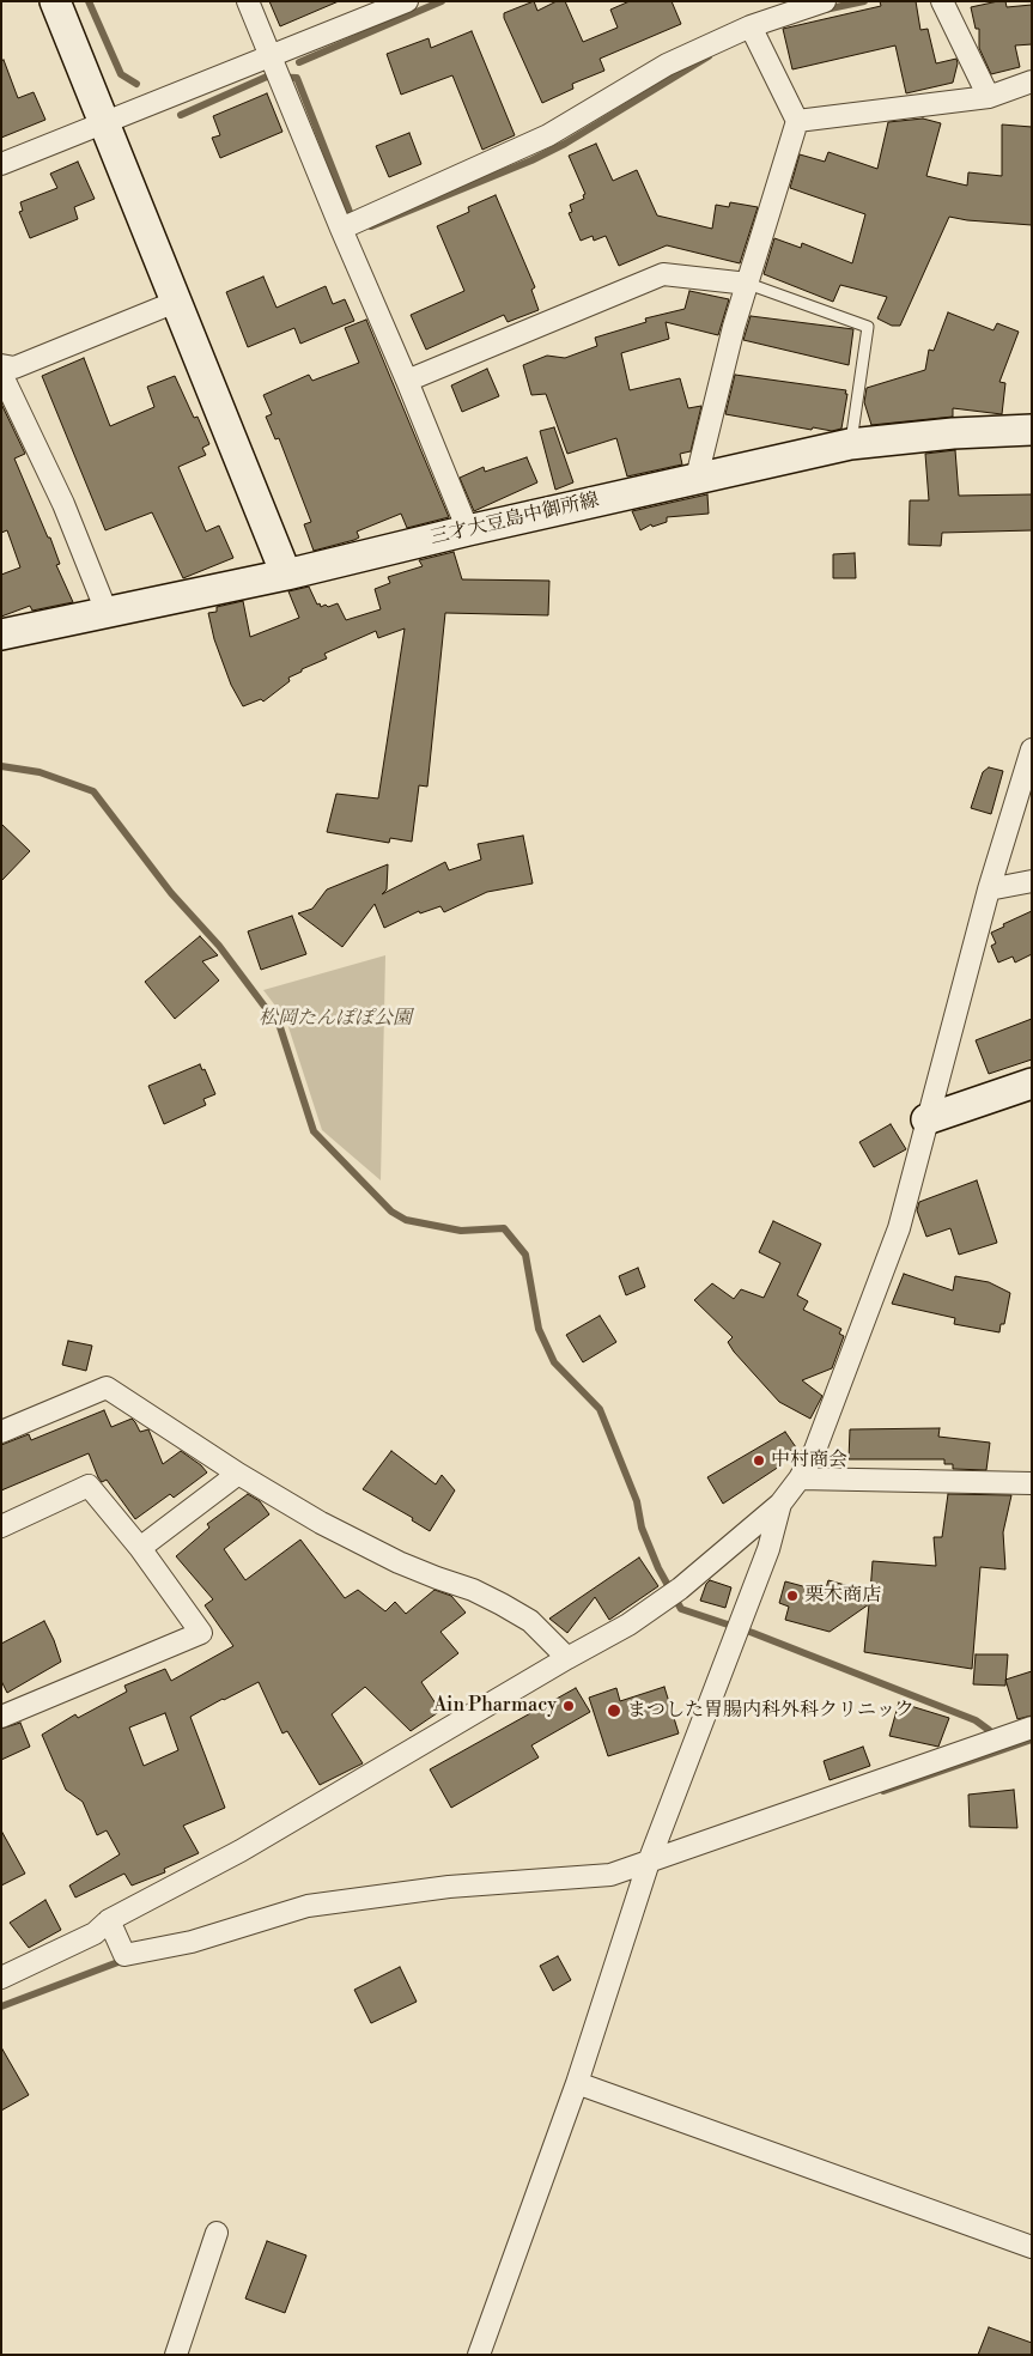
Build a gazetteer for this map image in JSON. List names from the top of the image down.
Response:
{
  "streets": {
    "main road": ["三才大豆島中御所線"]
  },
  "parks": ["松岡たんぽぽ公園"],
  "places": [
    "中村商会",
    "栗木商店",
    "Ain Pharmacy",
    "まつした胃腸内科外科クリニック"
  ]
}
